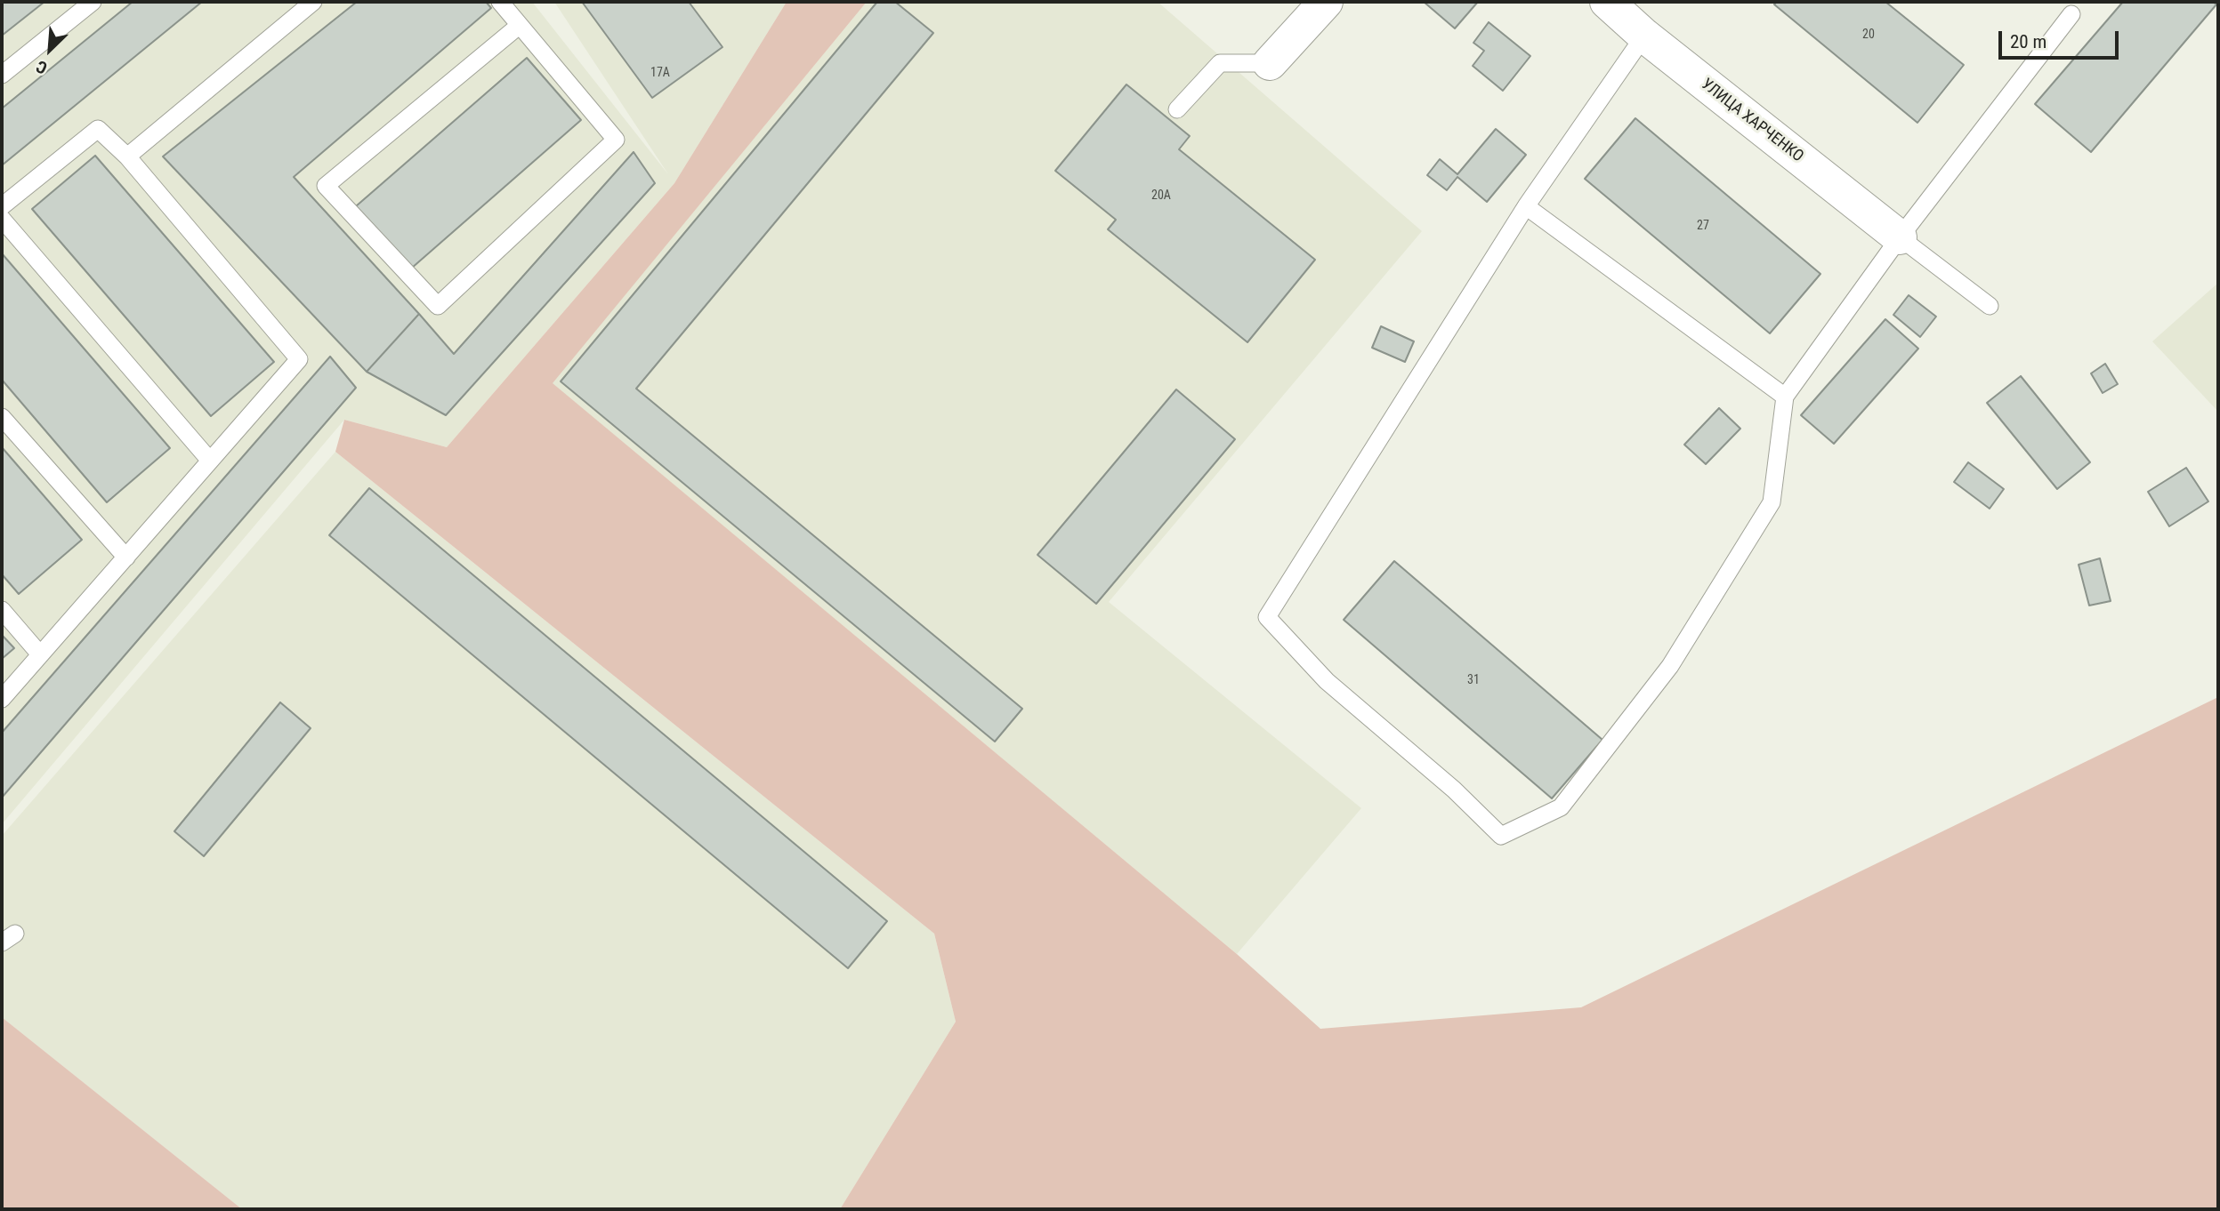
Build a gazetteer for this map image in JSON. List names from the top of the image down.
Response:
{
  "streets": {
    "street": ["УЛИЦА ХАРЧЕНКО"]
  },
  "house_numbers": [
    "20",
    "17А",
    "20А",
    "27",
    "31"
  ],
  "scale_bar": "20 m",
  "north": "bottom left"
}
